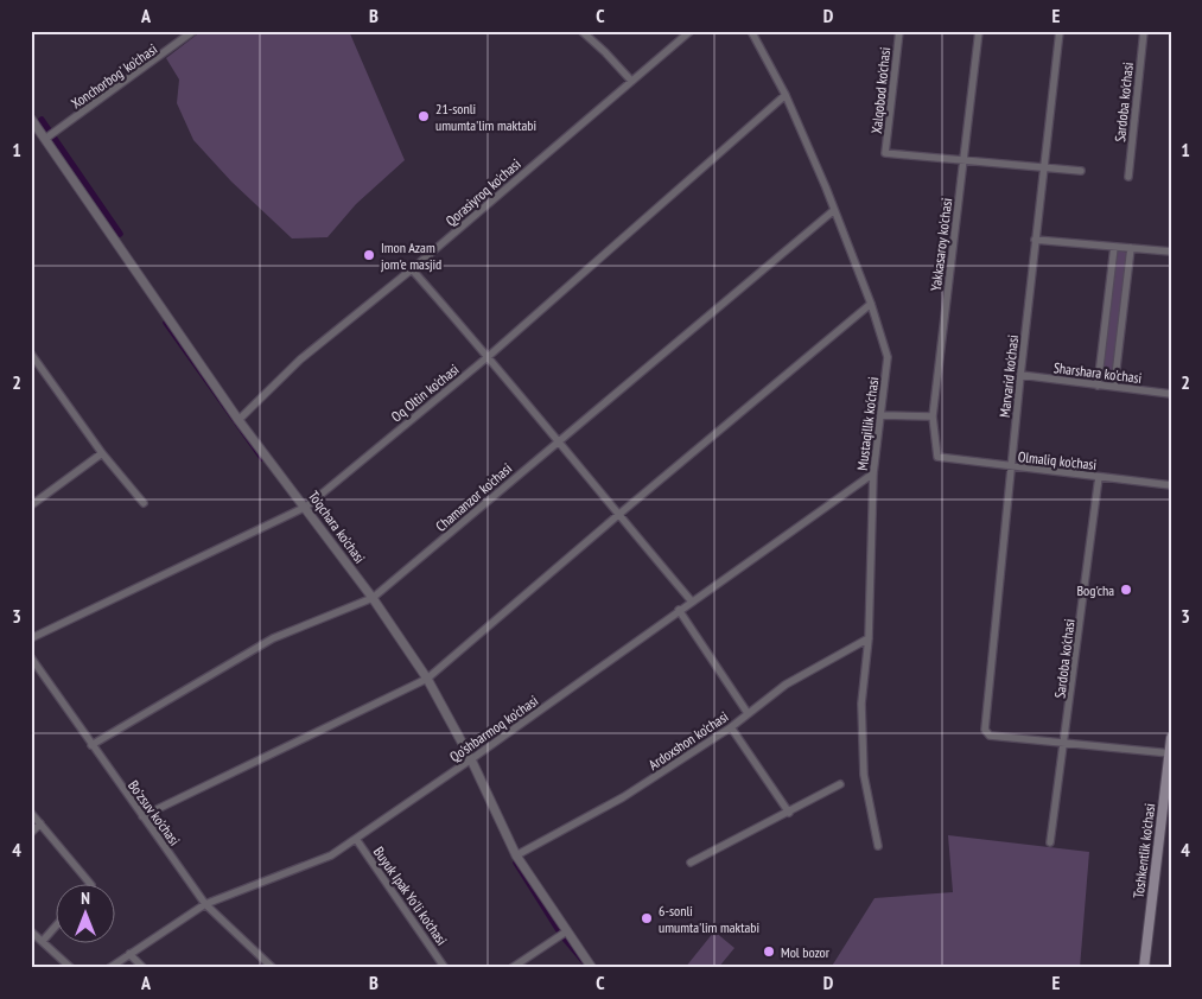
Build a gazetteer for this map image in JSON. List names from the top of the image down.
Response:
{
  "streets": {
    "main road": ["Toshkentlik ko'chasi"],
    "street": [
      "Xonchorbog' ko'chasi",
      "Xalqobod ko'chasi",
      "Sardoba ko'chasi",
      "Qorasiyroq ko'chasi",
      "Yakkasaroy ko'chasi",
      "Sharshara ko'chasi",
      "Marvarid ko'chasi",
      "Oq Oltin ko'chasi",
      "Mustaqillik ko'chasi",
      "Olmaliq ko'chasi",
      "Chamanzor ko'chasi",
      "To'qchara ko'chasi",
      "Qo'shbarmoq ko'chasi",
      "Ardoxshon ko'chasi",
      "Bo'zsuv ko'chasi",
      "Buyuk Ipak Yo'li ko'chasi"
    ]
  },
  "crossings": [
    ["Xonchorbog' ko'chasi", "To'qchara ko'chasi"],
    ["Xalqobod ko'chasi", "Yakkasaroy ko'chasi"],
    ["Sardoba ko'chasi", "Marvarid ko'chasi"],
    ["Sardoba ko'chasi", "Olmaliq ko'chasi"],
    ["Qorasiyroq ko'chasi", "To'qchara ko'chasi"],
    ["Yakkasaroy ko'chasi", "Olmaliq ko'chasi"],
    ["Sharshara ko'chasi", "Marvarid ko'chasi"],
    ["Marvarid ko'chasi", "Olmaliq ko'chasi"],
    ["Oq Oltin ko'chasi", "Mustaqillik ko'chasi"],
    ["Oq Oltin ko'chasi", "To'qchara ko'chasi"],
    ["Mustaqillik ko'chasi", "Chamanzor ko'chasi"],
    ["Mustaqillik ko'chasi", "Qo'shbarmoq ko'chasi"],
    ["Mustaqillik ko'chasi", "Ardoxshon ko'chasi"],
    ["Chamanzor ko'chasi", "To'qchara ko'chasi"],
    ["Chamanzor ko'chasi", "Bo'zsuv ko'chasi"],
    ["To'qchara ko'chasi", "Qo'shbarmoq ko'chasi"],
    ["To'qchara ko'chasi", "Ardoxshon ko'chasi"],
    ["Qo'shbarmoq ko'chasi", "Bo'zsuv ko'chasi"],
    ["Qo'shbarmoq ko'chasi", "Buyuk Ipak Yo'li ko'chasi"]
  ],
  "places": [
    "21-sonli umumta'lim maktabi",
    "Imon Azam jom'e masjid",
    "Bog'cha",
    "6-sonli umumta'lim maktabi",
    "Mol bozor"
  ],
  "north": "top",
  "grid": {
    "columns": [
      "A",
      "B",
      "C",
      "D",
      "E"
    ],
    "rows": [
      "1",
      "2",
      "3",
      "4"
    ]
  }
}
